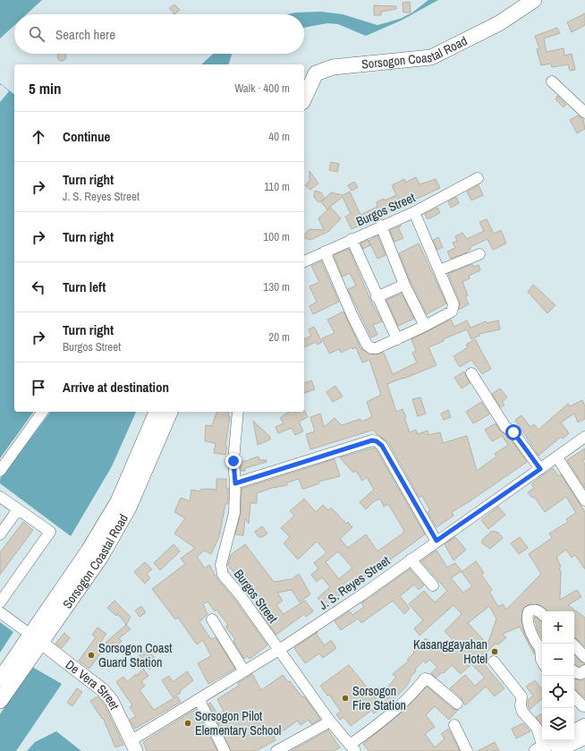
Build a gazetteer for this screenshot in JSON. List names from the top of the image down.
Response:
{
  "streets": {
    "highway": ["Sorsogon Coastal Road"],
    "main road": ["De Vera Street"],
    "street": ["Burgos Street", "J. S. Reyes Street"]
  },
  "crossings": [
    ["Sorsogon Coastal Road", "De Vera Street"],
    ["Burgos Street", "J. S. Reyes Street"],
    ["J. S. Reyes Street", "De Vera Street"]
  ],
  "places": [
    "Kasanggayahan Hotel",
    "Sorsogon Coast Guard Station",
    "Sorsogon Fire Station",
    "Sorsogon Pilot Elementary School"
  ],
  "page": {
    "search": "Search here",
    "heading": ["5 min", "Walk · 400 m"],
    "list": [
      ["Continue", "40 m"],
      ["Turn right", "J. S. Reyes Street", "110 m"],
      ["Turn right", "100 m"],
      ["Turn left", "130 m"],
      ["Turn right", "Burgos Street", "20 m"],
      "Arrive at destination"
    ],
    "map_buttons": ["+", "−"]
  }
}
